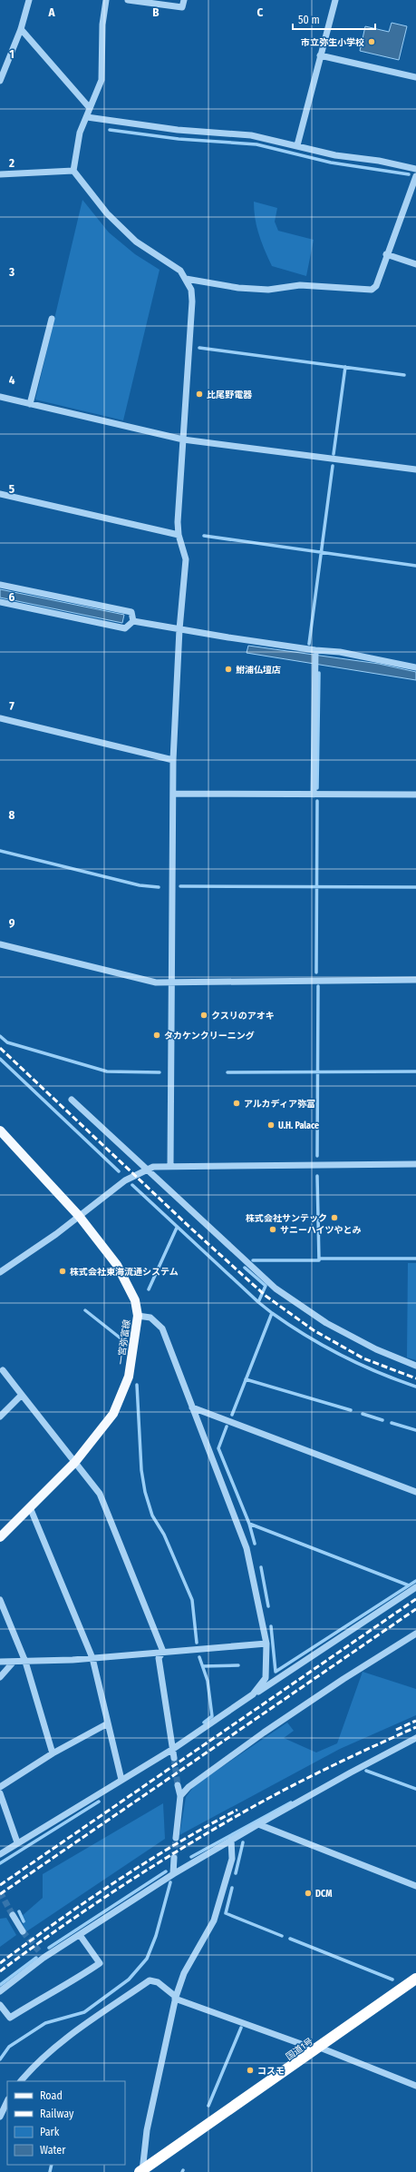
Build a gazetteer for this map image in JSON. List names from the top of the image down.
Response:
{
  "streets": {
    "highway": ["国道1号"],
    "main road": ["一宮弥富線"]
  },
  "places": [
    "市立弥生小学校",
    "比尾野電器",
    "鮒浦仏壇店",
    "クスリのアオキ",
    "タカケンクリーニング",
    "アルカディア弥富",
    "U.H. Palace",
    "株式会社サンテック",
    "サニーハイツやとみ",
    "株式会社東海流通システム",
    "DCM",
    "コスモ"
  ],
  "legend": [
    "Road",
    "Railway",
    "Park",
    "Water"
  ],
  "scale_bar": "50 m",
  "grid": {
    "columns": ["A", "B", "C"],
    "rows": [
      "1",
      "2",
      "3",
      "4",
      "5",
      "6",
      "7",
      "8",
      "9"
    ]
  }
}
